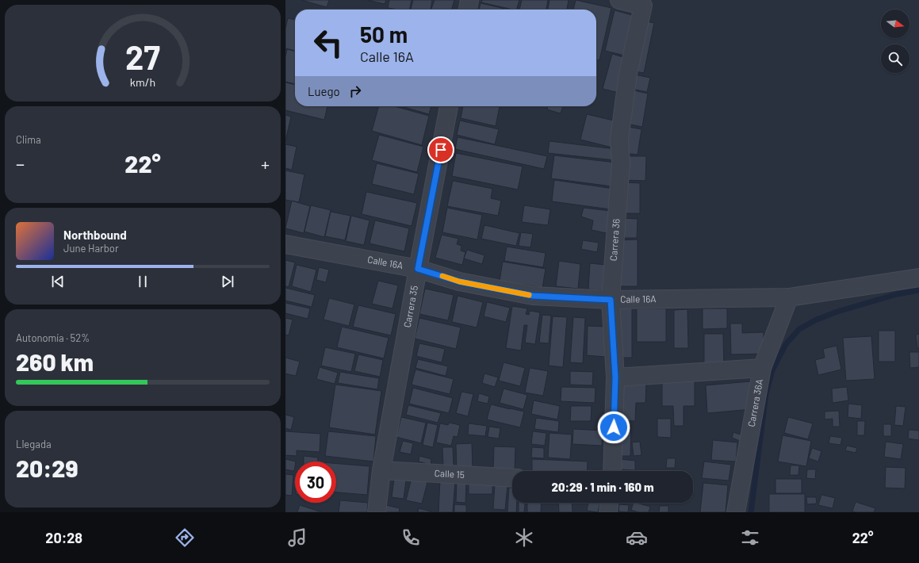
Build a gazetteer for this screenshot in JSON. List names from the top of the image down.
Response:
{
  "streets": {
    "street": [
      "Carrera 36",
      "Calle 16A",
      "Carrera 35",
      "Carrera 36A",
      "Calle 15"
    ]
  },
  "crossings": [
    ["Carrera 36", "Calle 16A"],
    ["Calle 16A", "Carrera 35"],
    ["Calle 16A", "Carrera 36A"],
    ["Carrera 35", "Calle 15"]
  ],
  "north": "right",
  "page": {
    "turn": ["50 m", "Calle 16A"],
    "then": "Luego",
    "tile": [
      "Clima",
      ["Autonomía · 52%", "260 km"],
      ["Llegada", "20:29"]
    ],
    "heat": ["−", "22°", "+"],
    "song": ["Northbound", "June Harbor"],
    "limit": "30",
    "trip": "20:29 · 1 min · 160 m",
    "tabs": ["20:28", "22°"],
    "gauge": ["27", "km/h"]
  }
}
